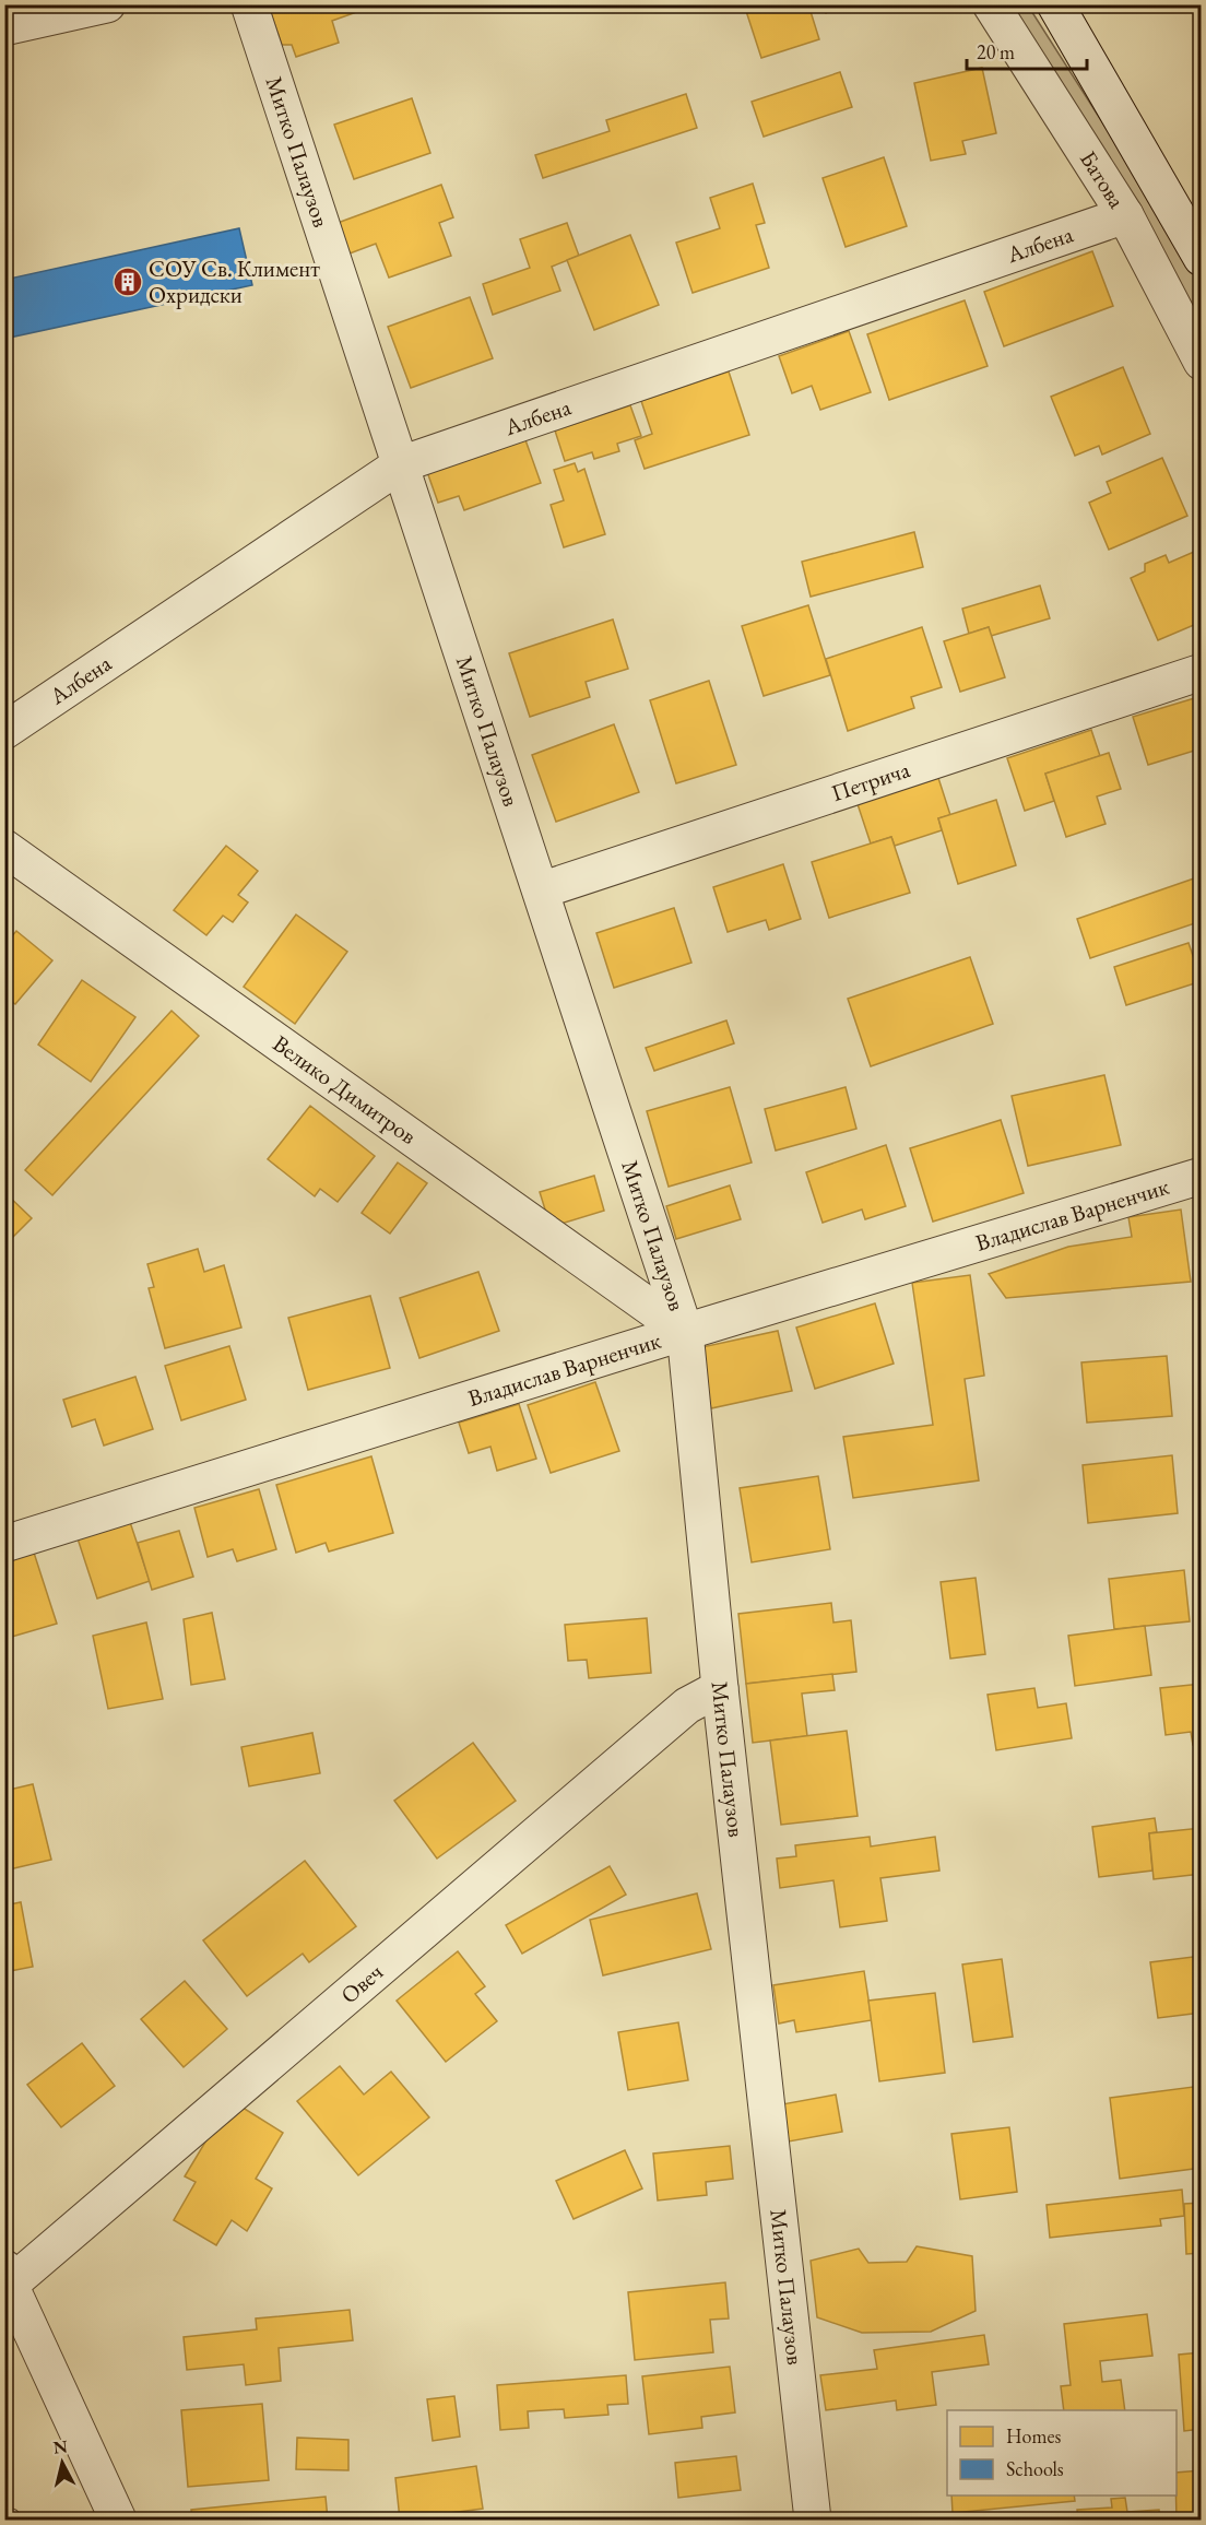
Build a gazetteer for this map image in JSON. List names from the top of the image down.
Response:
{
  "streets": {
    "street": [
      "Митко Палаузов",
      "Батова",
      "Албена",
      "Петрича",
      "Велико Димитров",
      "Владислав Варненчик",
      "Овеч"
    ]
  },
  "crossings": [
    ["Митко Палаузов", "Албена"],
    ["Митко Палаузов", "Петрича"],
    ["Митко Палаузов", "Велико Димитров"],
    ["Митко Палаузов", "Владислав Варненчик"],
    ["Митко Палаузов", "Овеч"],
    ["Батова", "Албена"],
    ["Велико Димитров", "Владислав Варненчик"]
  ],
  "places": {
    "building": ["СОУ Св. Климент Охридски"]
  },
  "legend": ["Homes", "Schools"],
  "scale_bar": "20 m",
  "north": "top"
}
